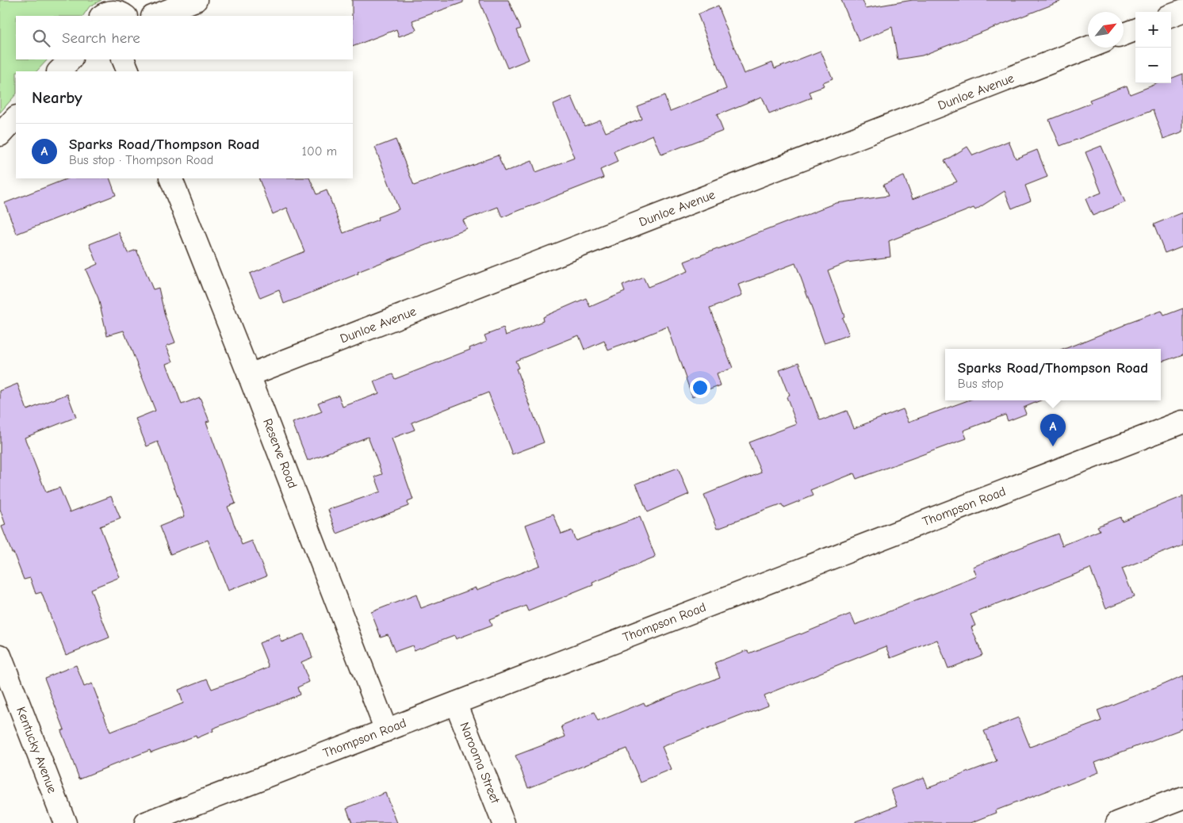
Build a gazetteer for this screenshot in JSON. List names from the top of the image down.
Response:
{
  "streets": {
    "street": [
      "Dunloe Avenue",
      "Reserve Road",
      "Thompson Road",
      "Kentucky Avenue",
      "Narooma Street"
    ]
  },
  "crossings": [
    ["Dunloe Avenue", "Reserve Road"],
    ["Reserve Road", "Thompson Road"],
    ["Thompson Road", "Narooma Street"]
  ],
  "north": "top right",
  "page": {
    "map_buttons": ["+", "−"],
    "search": "Search here",
    "heading": "Nearby",
    "list": [
      {
        "mark": "A",
        "name": "Sparks Road/Thompson Road",
        "note": "Bus stop · Thompson Road",
        "value": "100 m"
      }
    ],
    "popup": ["Sparks Road/Thompson Road", "Bus stop"],
    "pins": "A"
  }
}
